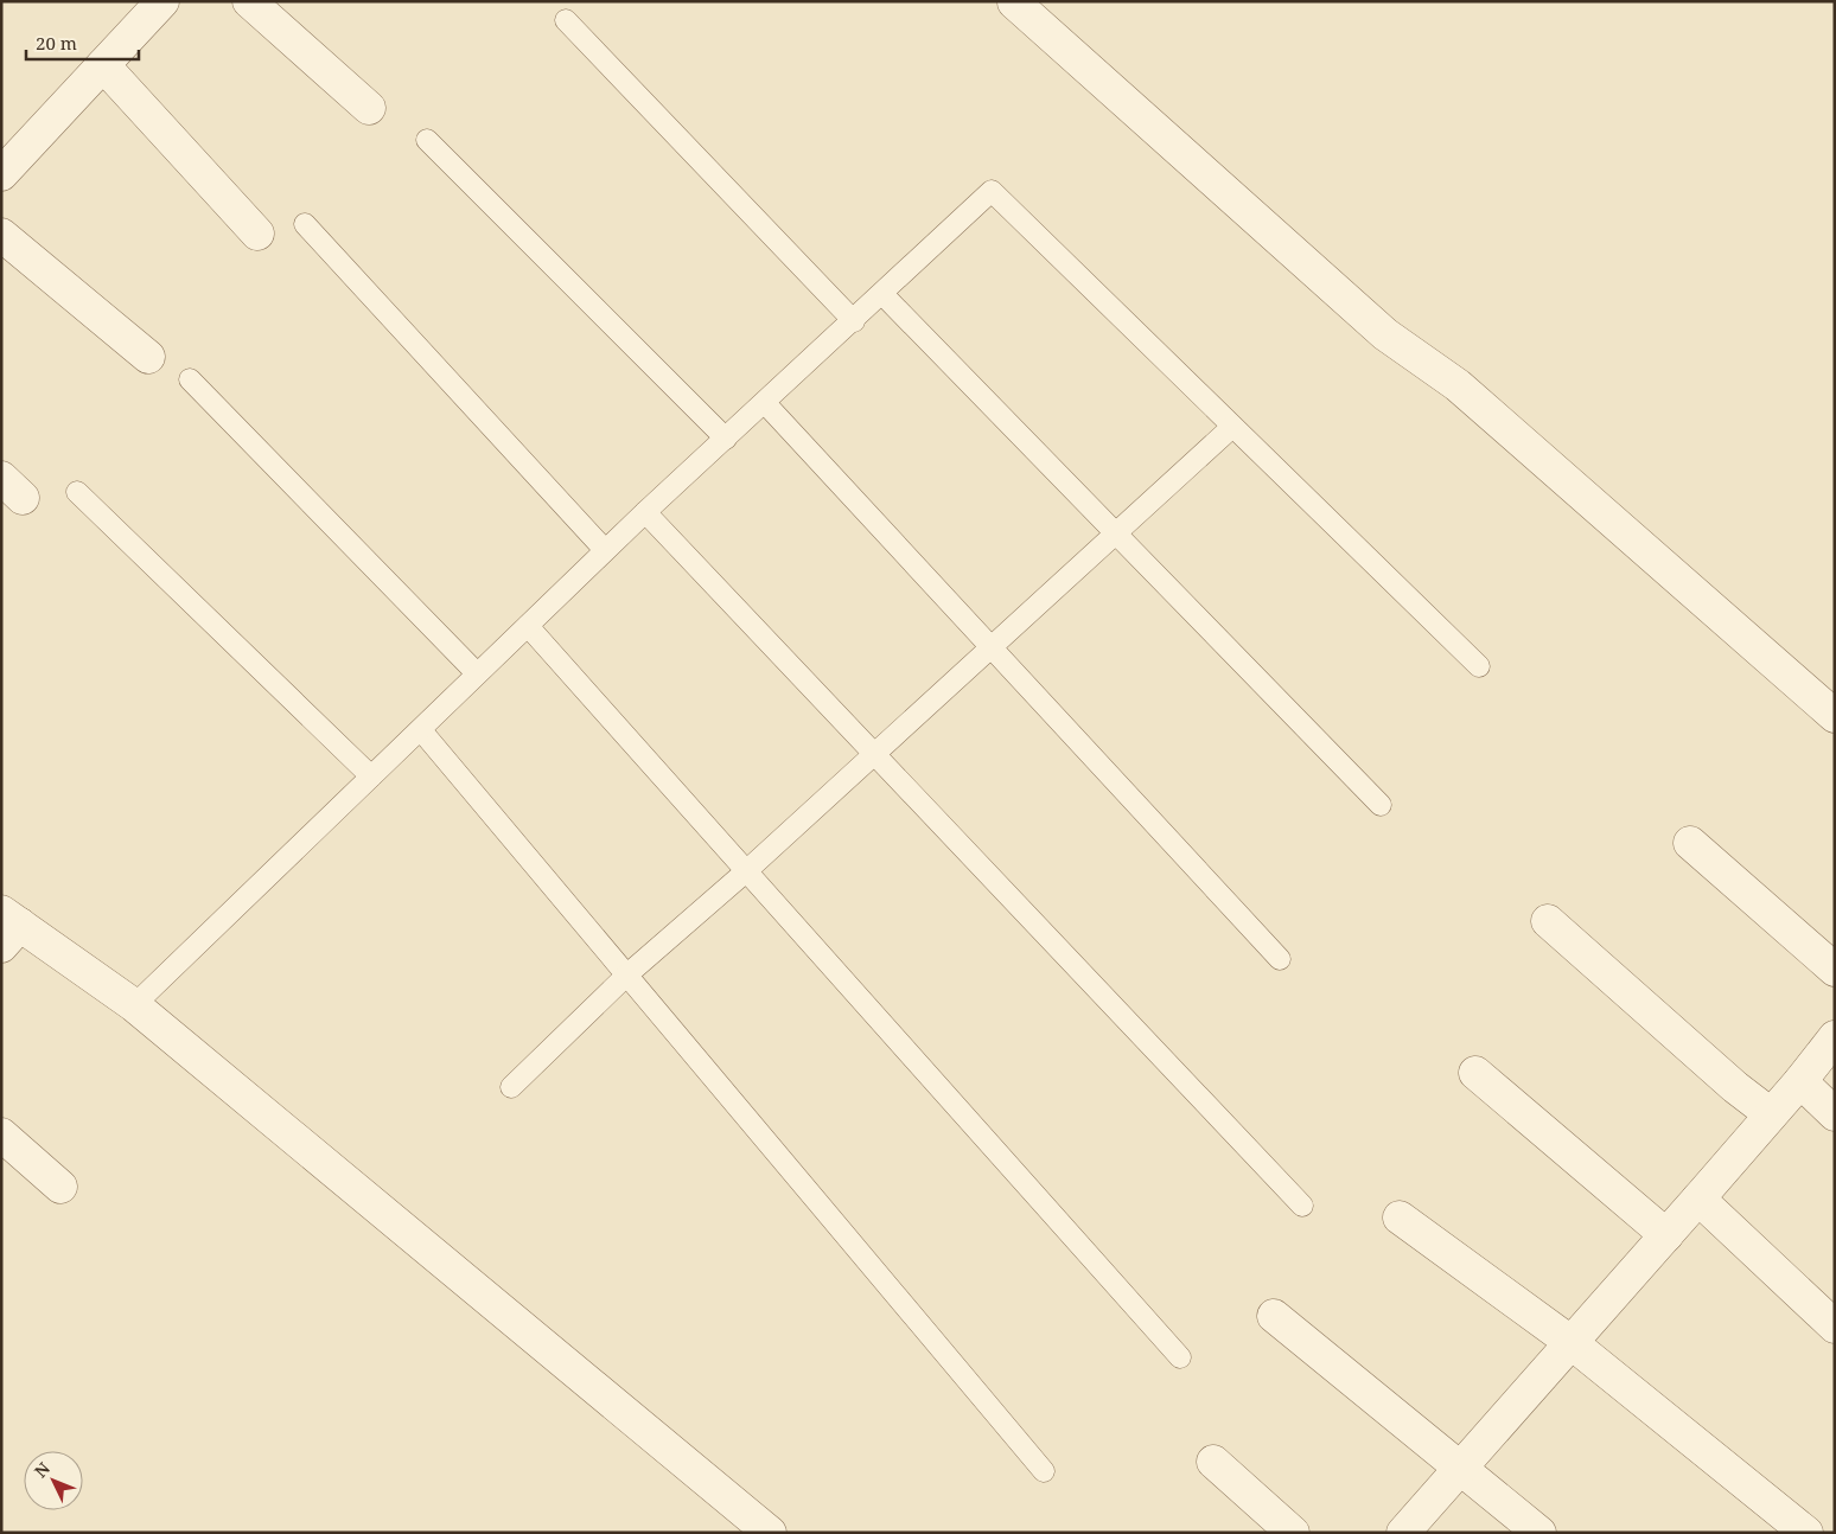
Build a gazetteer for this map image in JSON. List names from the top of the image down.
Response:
{
  "scale_bar": "20 m",
  "north": "top left"
}
